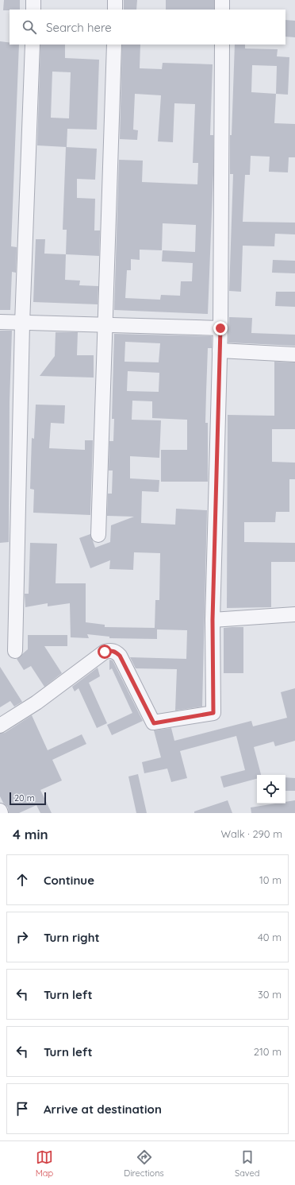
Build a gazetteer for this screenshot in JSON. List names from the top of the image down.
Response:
{
  "scale_bar": "20 m",
  "page": {
    "search": "Search here",
    "scale": "20 m",
    "heading": ["4 min", "Walk · 290 m"],
    "list": [
      ["Continue", "10 m"],
      ["Turn right", "40 m"],
      ["Turn left", "30 m"],
      ["Turn left", "210 m"],
      "Arrive at destination"
    ],
    "nav": ["Map", "Directions", "Saved"]
  }
}
